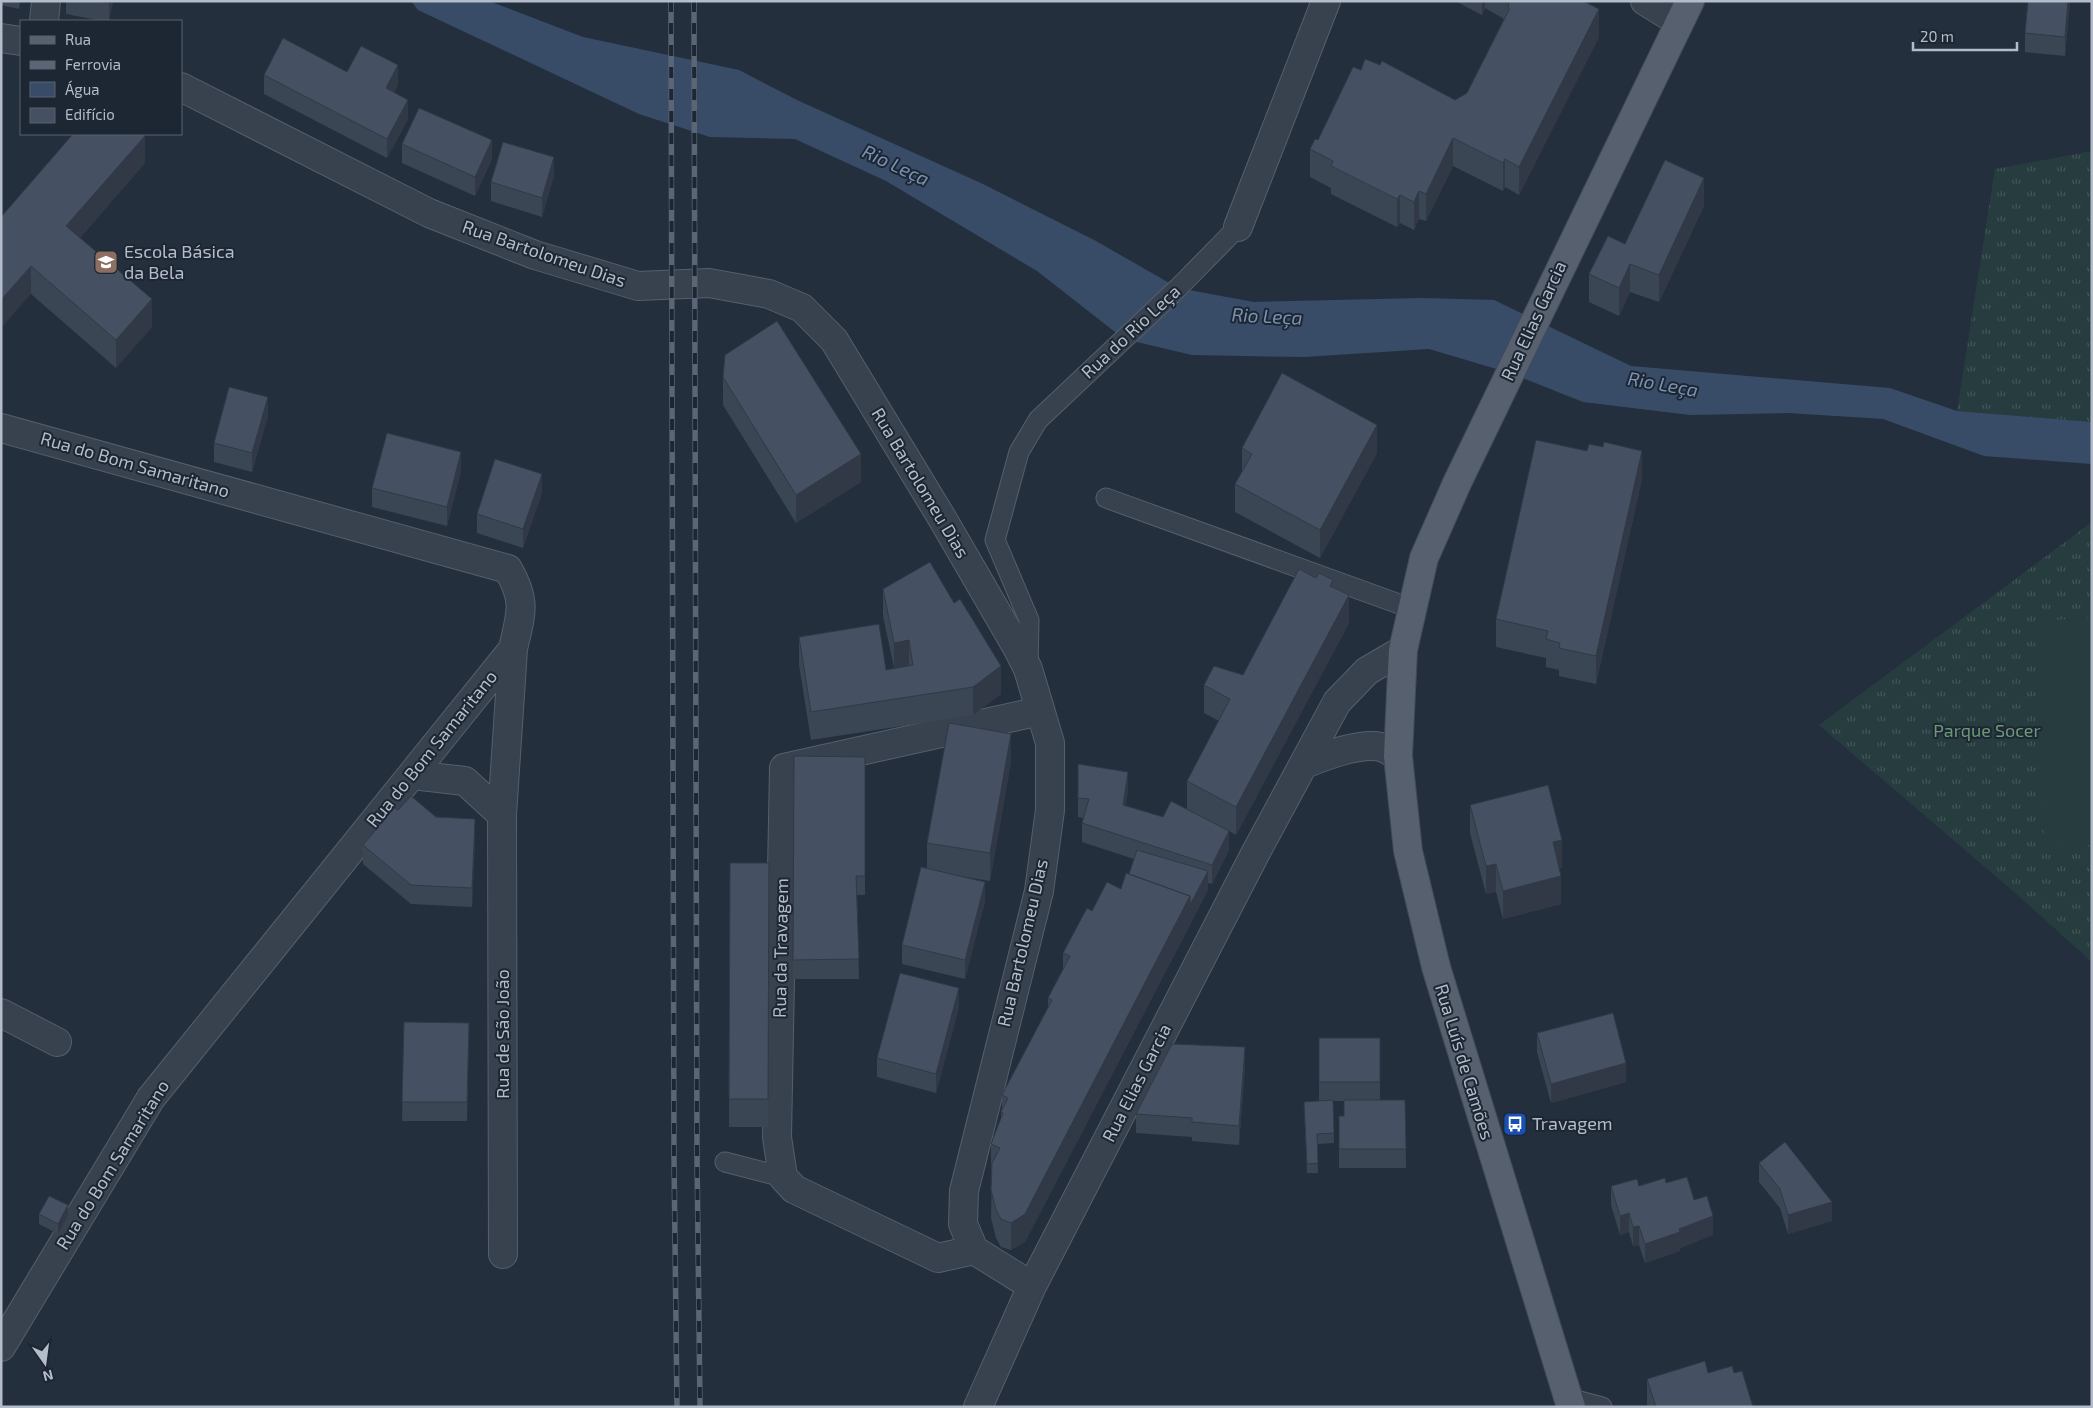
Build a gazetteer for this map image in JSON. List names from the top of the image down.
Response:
{
  "streets": {
    "main road": ["Rua Elias Garcia", "Rua Luís de Camões"],
    "street": [
      "Rua Bartolomeu Dias",
      "Rua do Rio Leça",
      "Rua do Bom Samaritano",
      "Rua da Travagem",
      "Rua de São João"
    ]
  },
  "crossings": [
    ["Rua Bartolomeu Dias", "Rua do Rio Leça"],
    ["Rua Bartolomeu Dias", "Rua da Travagem"],
    ["Rua Elias Garcia", "Rua Luís de Camões"],
    ["Rua do Bom Samaritano", "Rua de São João"]
  ],
  "water": ["Rio Leça"],
  "parks": ["Parque Socer"],
  "places": {
    "school or university": ["Escola Básica da Bela"],
    "bus stop": ["Travagem"]
  },
  "legend": [
    "Rua",
    "Ferrovia",
    "Água",
    "Edifício"
  ],
  "scale_bar": "20 m",
  "north": "bottom"
}
